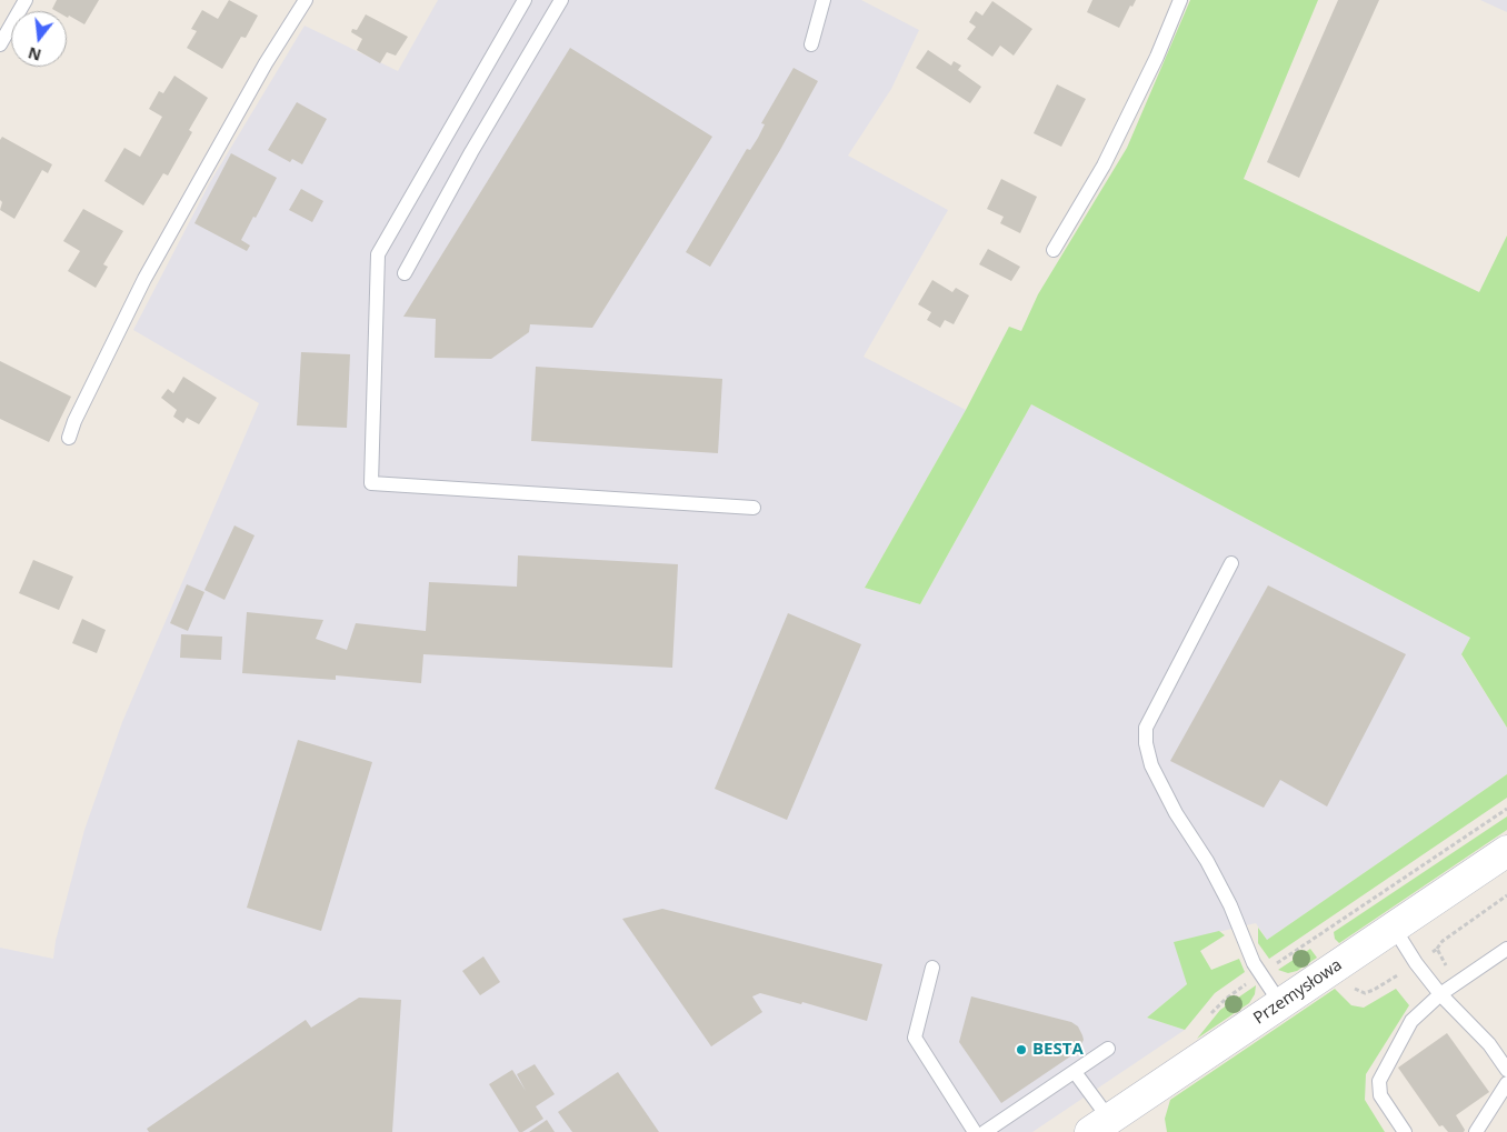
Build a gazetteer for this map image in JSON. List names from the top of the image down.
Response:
{
  "streets": {
    "street": ["Przemysłowa"]
  },
  "places": ["BESTA"],
  "north": "bottom"
}
